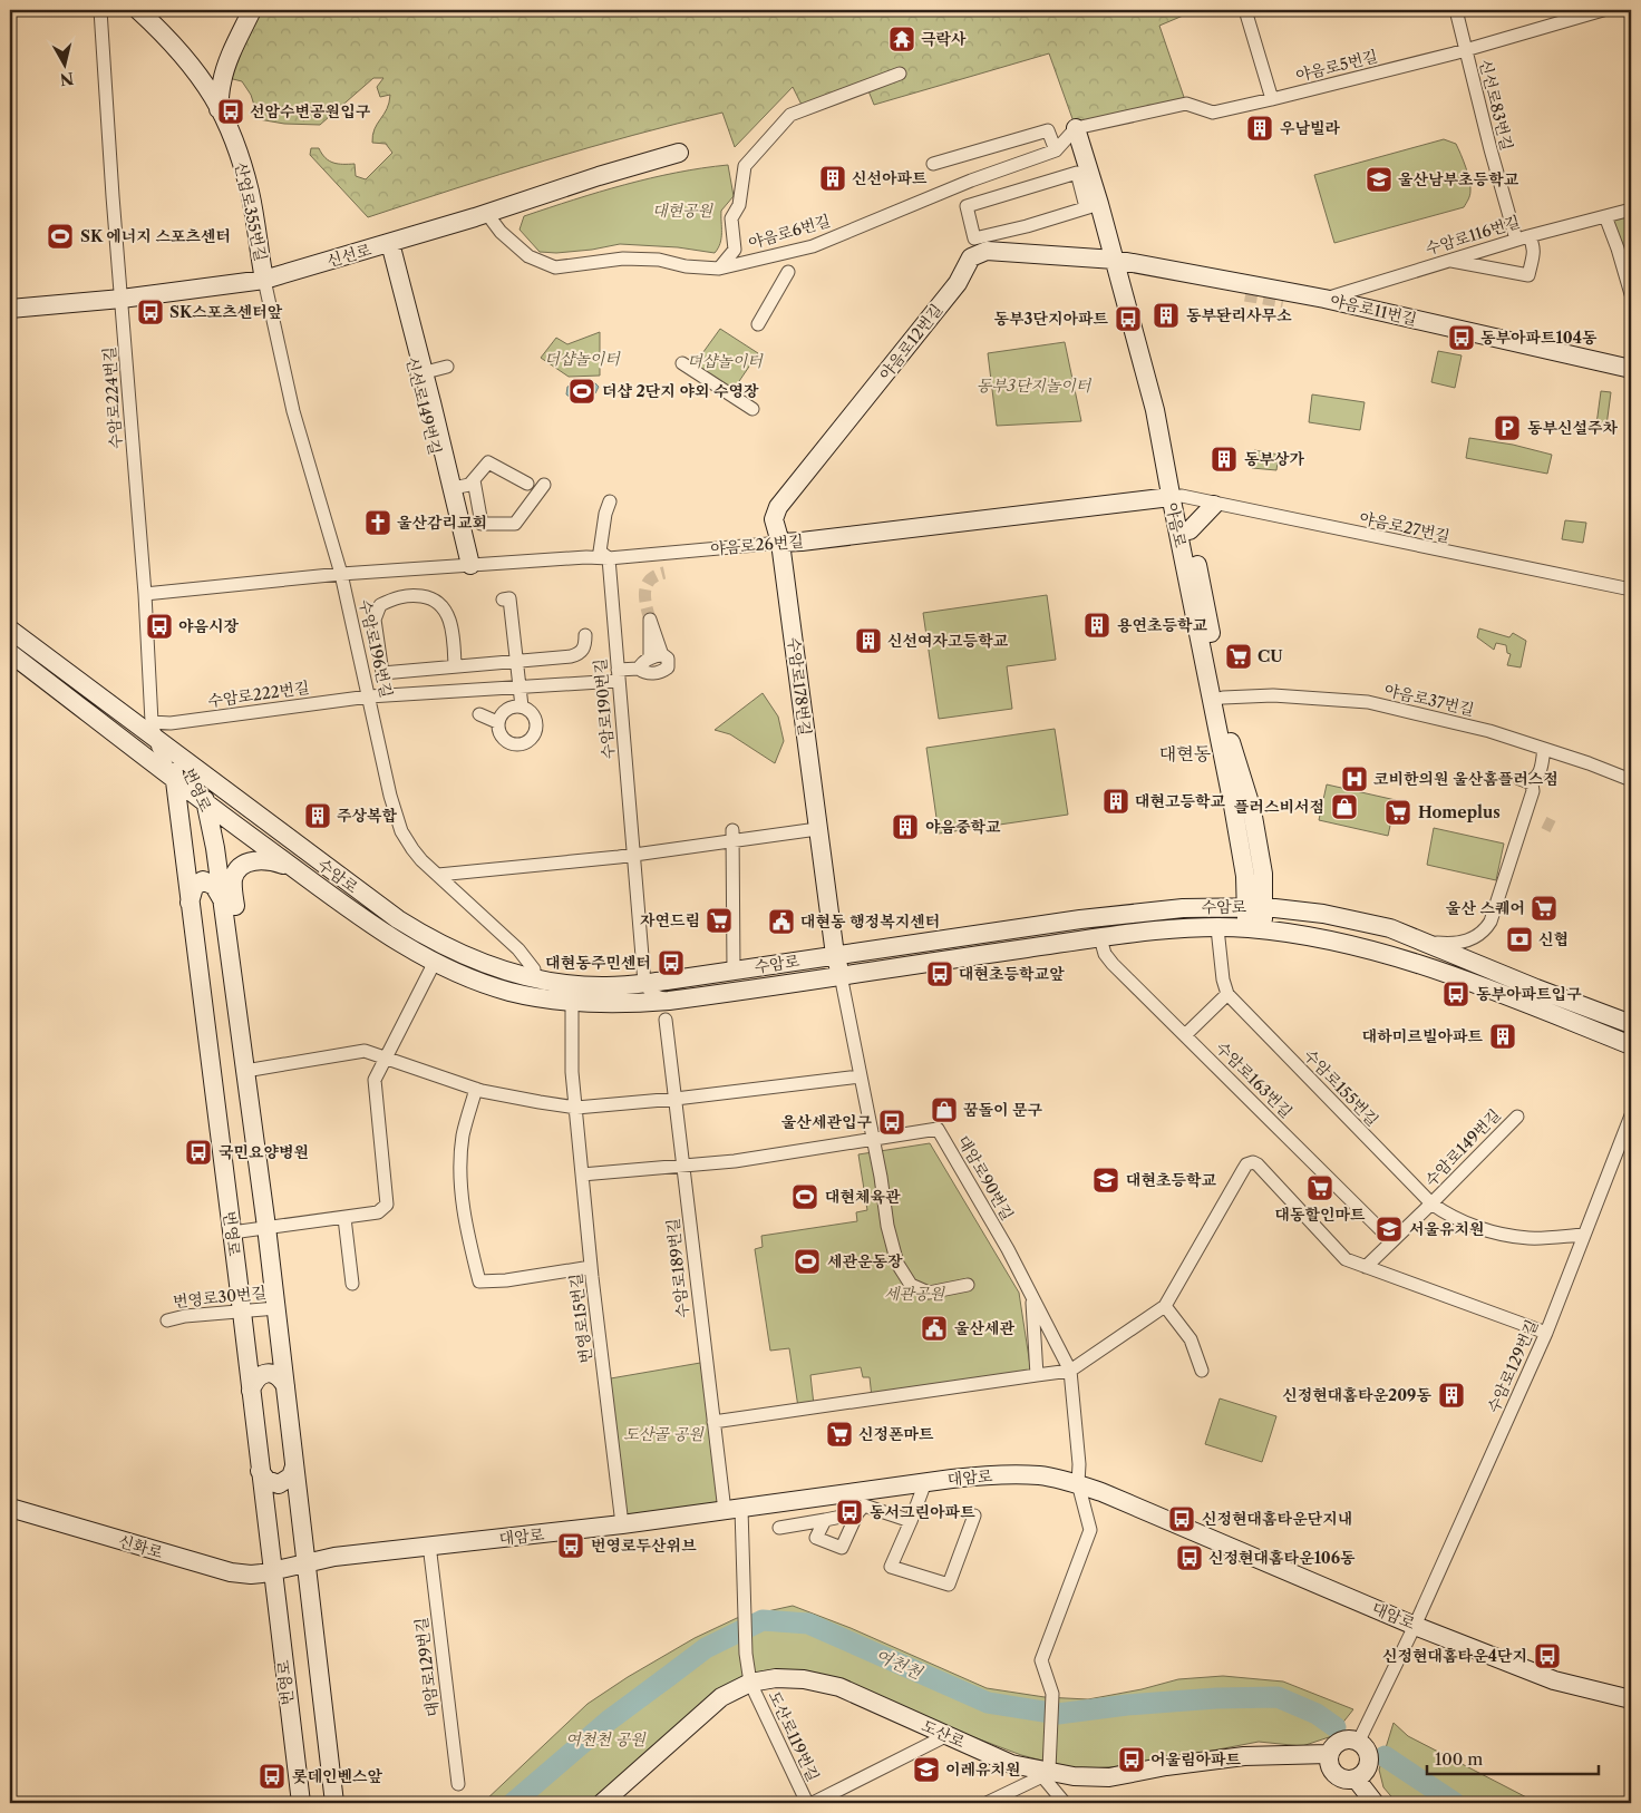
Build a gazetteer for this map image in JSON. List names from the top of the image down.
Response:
{
  "streets": {
    "main road": [
      "산업로355번길",
      "신선로",
      "야음로11번길",
      "야음로12번길",
      "신선로149번길",
      "야음로",
      "야음로26번길",
      "수암로178번길",
      "번영로",
      "수암로",
      "대암로",
      "신화로",
      "도산로"
    ],
    "street": [
      "야음로5번길",
      "신선로83번길",
      "야음로6번길",
      "수암로116번길",
      "수암로224번길",
      "야음로27번길",
      "수암로196번길",
      "수암로222번길",
      "야음로37번길",
      "수암로190번길",
      "수암로163번길",
      "수암로155번길",
      "수암로149번길",
      "대암로90번길",
      "수암로189번길",
      "번영로30번길",
      "번영로15번길",
      "수암로129번길",
      "대암로129번길",
      "도산로119번길"
    ]
  },
  "crossings": [
    ["야음로5번길", "신선로83번길"],
    ["야음로5번길", "야음로6번길"],
    ["야음로5번길", "야음로"],
    ["신선로83번길", "수암로116번길"],
    ["산업로355번길", "신선로"],
    ["산업로355번길", "수암로196번길"],
    ["야음로6번길", "신선로"],
    ["야음로6번길", "야음로"],
    ["수암로116번길", "야음로11번길"],
    ["신선로", "수암로224번길"],
    ["신선로", "신선로149번길"],
    ["신선로", "수암로196번길"],
    ["야음로11번길", "야음로12번길"],
    ["야음로11번길", "야음로"],
    ["야음로12번길", "야음로"],
    ["야음로12번길", "야음로26번길"],
    ["야음로12번길", "수암로178번길"],
    ["수암로224번길", "야음로26번길"],
    ["수암로224번길", "수암로222번길"],
    ["수암로224번길", "번영로"],
    ["수암로224번길", "수암로"],
    ["신선로149번길", "야음로26번길"],
    ["야음로", "야음로27번길"],
    ["야음로", "야음로26번길"],
    ["야음로", "야음로37번길"],
    ["야음로", "수암로"],
    ["야음로27번길", "야음로26번길"],
    ["야음로26번길", "수암로196번길"],
    ["야음로26번길", "수암로178번길"],
    ["야음로26번길", "수암로190번길"],
    ["수암로196번길", "수암로222번길"],
    ["수암로196번길", "수암로"],
    ["수암로178번길", "수암로"],
    ["수암로222번길", "수암로190번길"],
    ["수암로222번길", "수암로"],
    ["수암로190번길", "수암로"],
    ["번영로", "수암로"],
    ["번영로", "번영로30번길"],
    ["번영로", "대암로"],
    ["번영로", "신화로"],
    ["수암로", "수암로163번길"],
    ["수암로", "번영로15번길"],
    ["수암로155번길", "수암로149번길"],
    ["수암로155번길", "수암로129번길"],
    ["대암로90번길", "수암로189번길"],
    ["대암로90번길", "번영로15번길"],
    ["대암로90번길", "대암로"],
    ["대암로90번길", "도산로"],
    ["수암로189번길", "대암로"],
    ["수암로189번길", "도산로119번길"],
    ["번영로15번길", "대암로"],
    ["수암로129번길", "대암로"],
    ["수암로129번길", "도산로"],
    ["대암로", "신화로"],
    ["대암로", "대암로129번길"],
    ["도산로", "도산로119번길"]
  ],
  "districts": ["대현동"],
  "water": ["여천천"],
  "parks": [
    "대현공원",
    "더샵놀이터",
    "뎌샵놀이터",
    "동부3단지놀이터",
    "세관공원",
    "도산골 공원",
    "여천천 공원"
  ],
  "places": {
    "temple": ["극락사"],
    "bus stop": [
      "선암수변공원입구",
      "SK스포츠센터앞",
      "동부3단지아파트",
      "동부아파트104동",
      "야음시장",
      "대현동주민센터",
      "대현초등학교앞",
      "동부아파트입구",
      "울산세관입구",
      "국민요양병원",
      "동서그린아파트",
      "신정현대홈타운단지내",
      "번영로두산위브",
      "신정현대홈타운106동",
      "신정현대홈타운4단지",
      "어울림아파트",
      "롯데인벤스앞"
    ],
    "building": [
      "우남빌라",
      "신선아파트",
      "동부돤리사무소",
      "동부상가",
      "용연초등학교",
      "신선여자고등학교",
      "대현고등학교",
      "주상복합",
      "야음중학교",
      "대하미르빌아파트",
      "신정현대홈타운209동"
    ],
    "school or university": [
      "울산남부초등학교",
      "대현초등학교",
      "서울유치원",
      "이레유치원"
    ],
    "sports": [
      "SK 에너지 스포츠센터",
      "더샵 2단지 야외 수영장",
      "대현체육관",
      "세관운동장"
    ],
    "parking": ["동부신설주차"],
    "church": ["울산감리교회"],
    "supermarket": [
      "CU",
      "Homeplus",
      "울산 스퀘어",
      "자연드림",
      "대동할인마트",
      "신정폰마트"
    ],
    "hospital": ["코비한의원 울산홈플러스점"],
    "shop": ["플러스비서점", "꿈돌이 문구"],
    "public building": ["대현동 행정복지센터", "울산세관"],
    "bank": ["신협"]
  },
  "scale_bar": "100 m",
  "north": "bottom"
}
